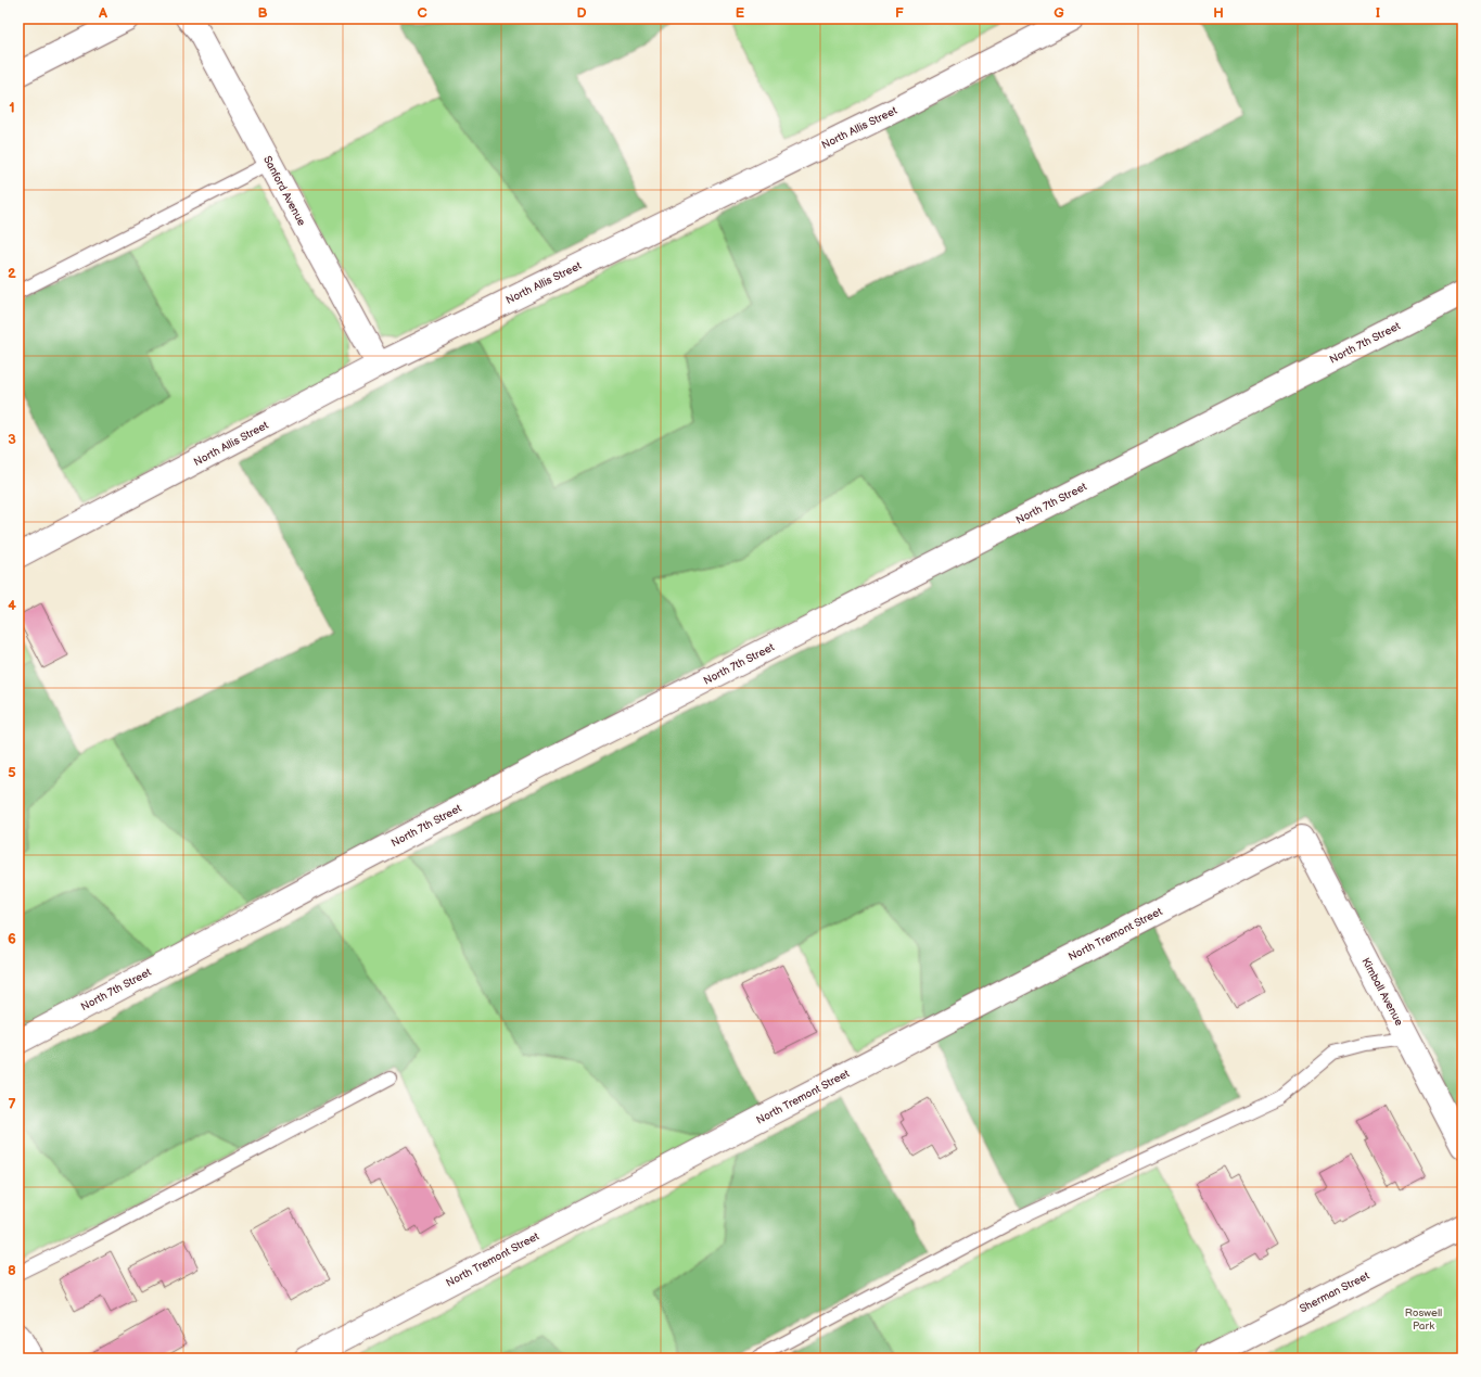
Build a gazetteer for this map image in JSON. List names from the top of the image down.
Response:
{
  "streets": {
    "street": [
      "North Allis Street",
      "Sanford Avenue",
      "North 7th Street",
      "North Tremont Street",
      "Kimball Avenue",
      "Sherman Street"
    ]
  },
  "crossings": [
    ["North Allis Street", "Sanford Avenue"],
    ["North Tremont Street", "Kimball Avenue"]
  ],
  "parks": ["Roswell Park"],
  "grid": {
    "columns": [
      "A",
      "B",
      "C",
      "D",
      "E",
      "F",
      "G",
      "H",
      "I"
    ],
    "rows": [
      "1",
      "2",
      "3",
      "4",
      "5",
      "6",
      "7",
      "8"
    ]
  }
}
